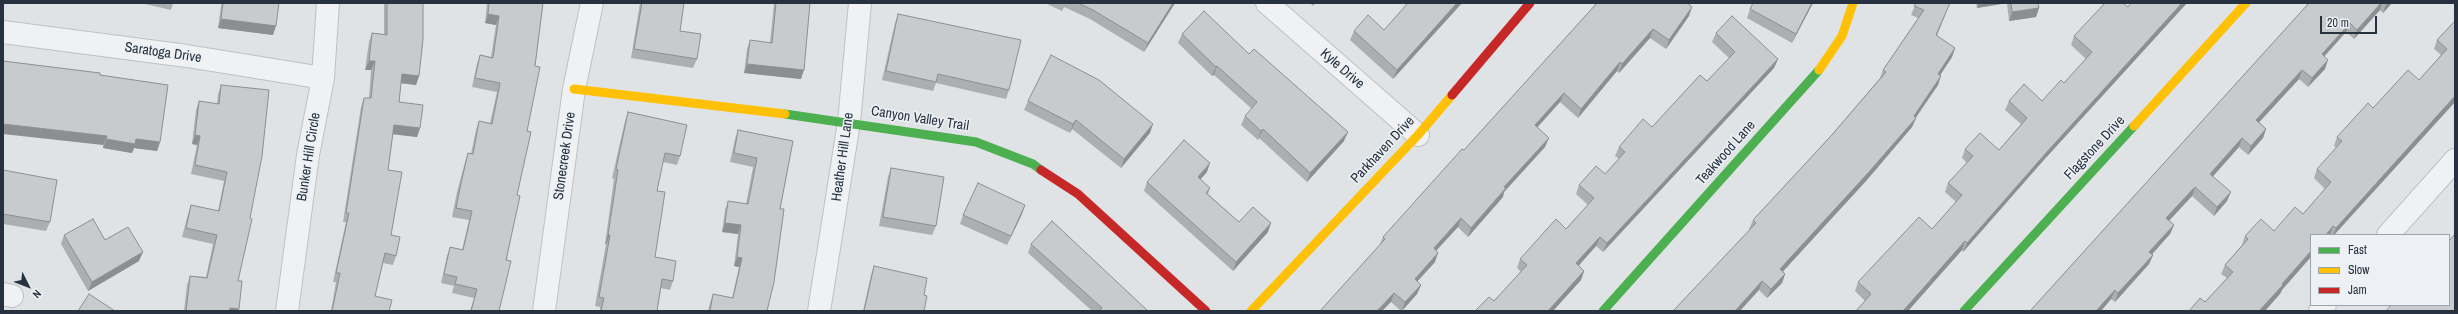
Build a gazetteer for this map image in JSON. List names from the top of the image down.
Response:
{
  "streets": {
    "street": [
      "Saratoga Drive",
      "Kyle Drive",
      "Canyon Valley Trail",
      "Flagstone Drive",
      "Parkhaven Drive",
      "Teakwood Lane",
      "Stonecreek Drive",
      "Bunker Hill Circle",
      "Heather Hill Lane"
    ]
  },
  "crossings": [
    ["Saratoga Drive", "Bunker Hill Circle"],
    ["Kyle Drive", "Parkhaven Drive"],
    ["Canyon Valley Trail", "Stonecreek Drive"],
    ["Canyon Valley Trail", "Heather Hill Lane"]
  ],
  "legend": ["Fast", "Slow", "Jam"],
  "scale_bar": "20 m",
  "north": "bottom right"
}
